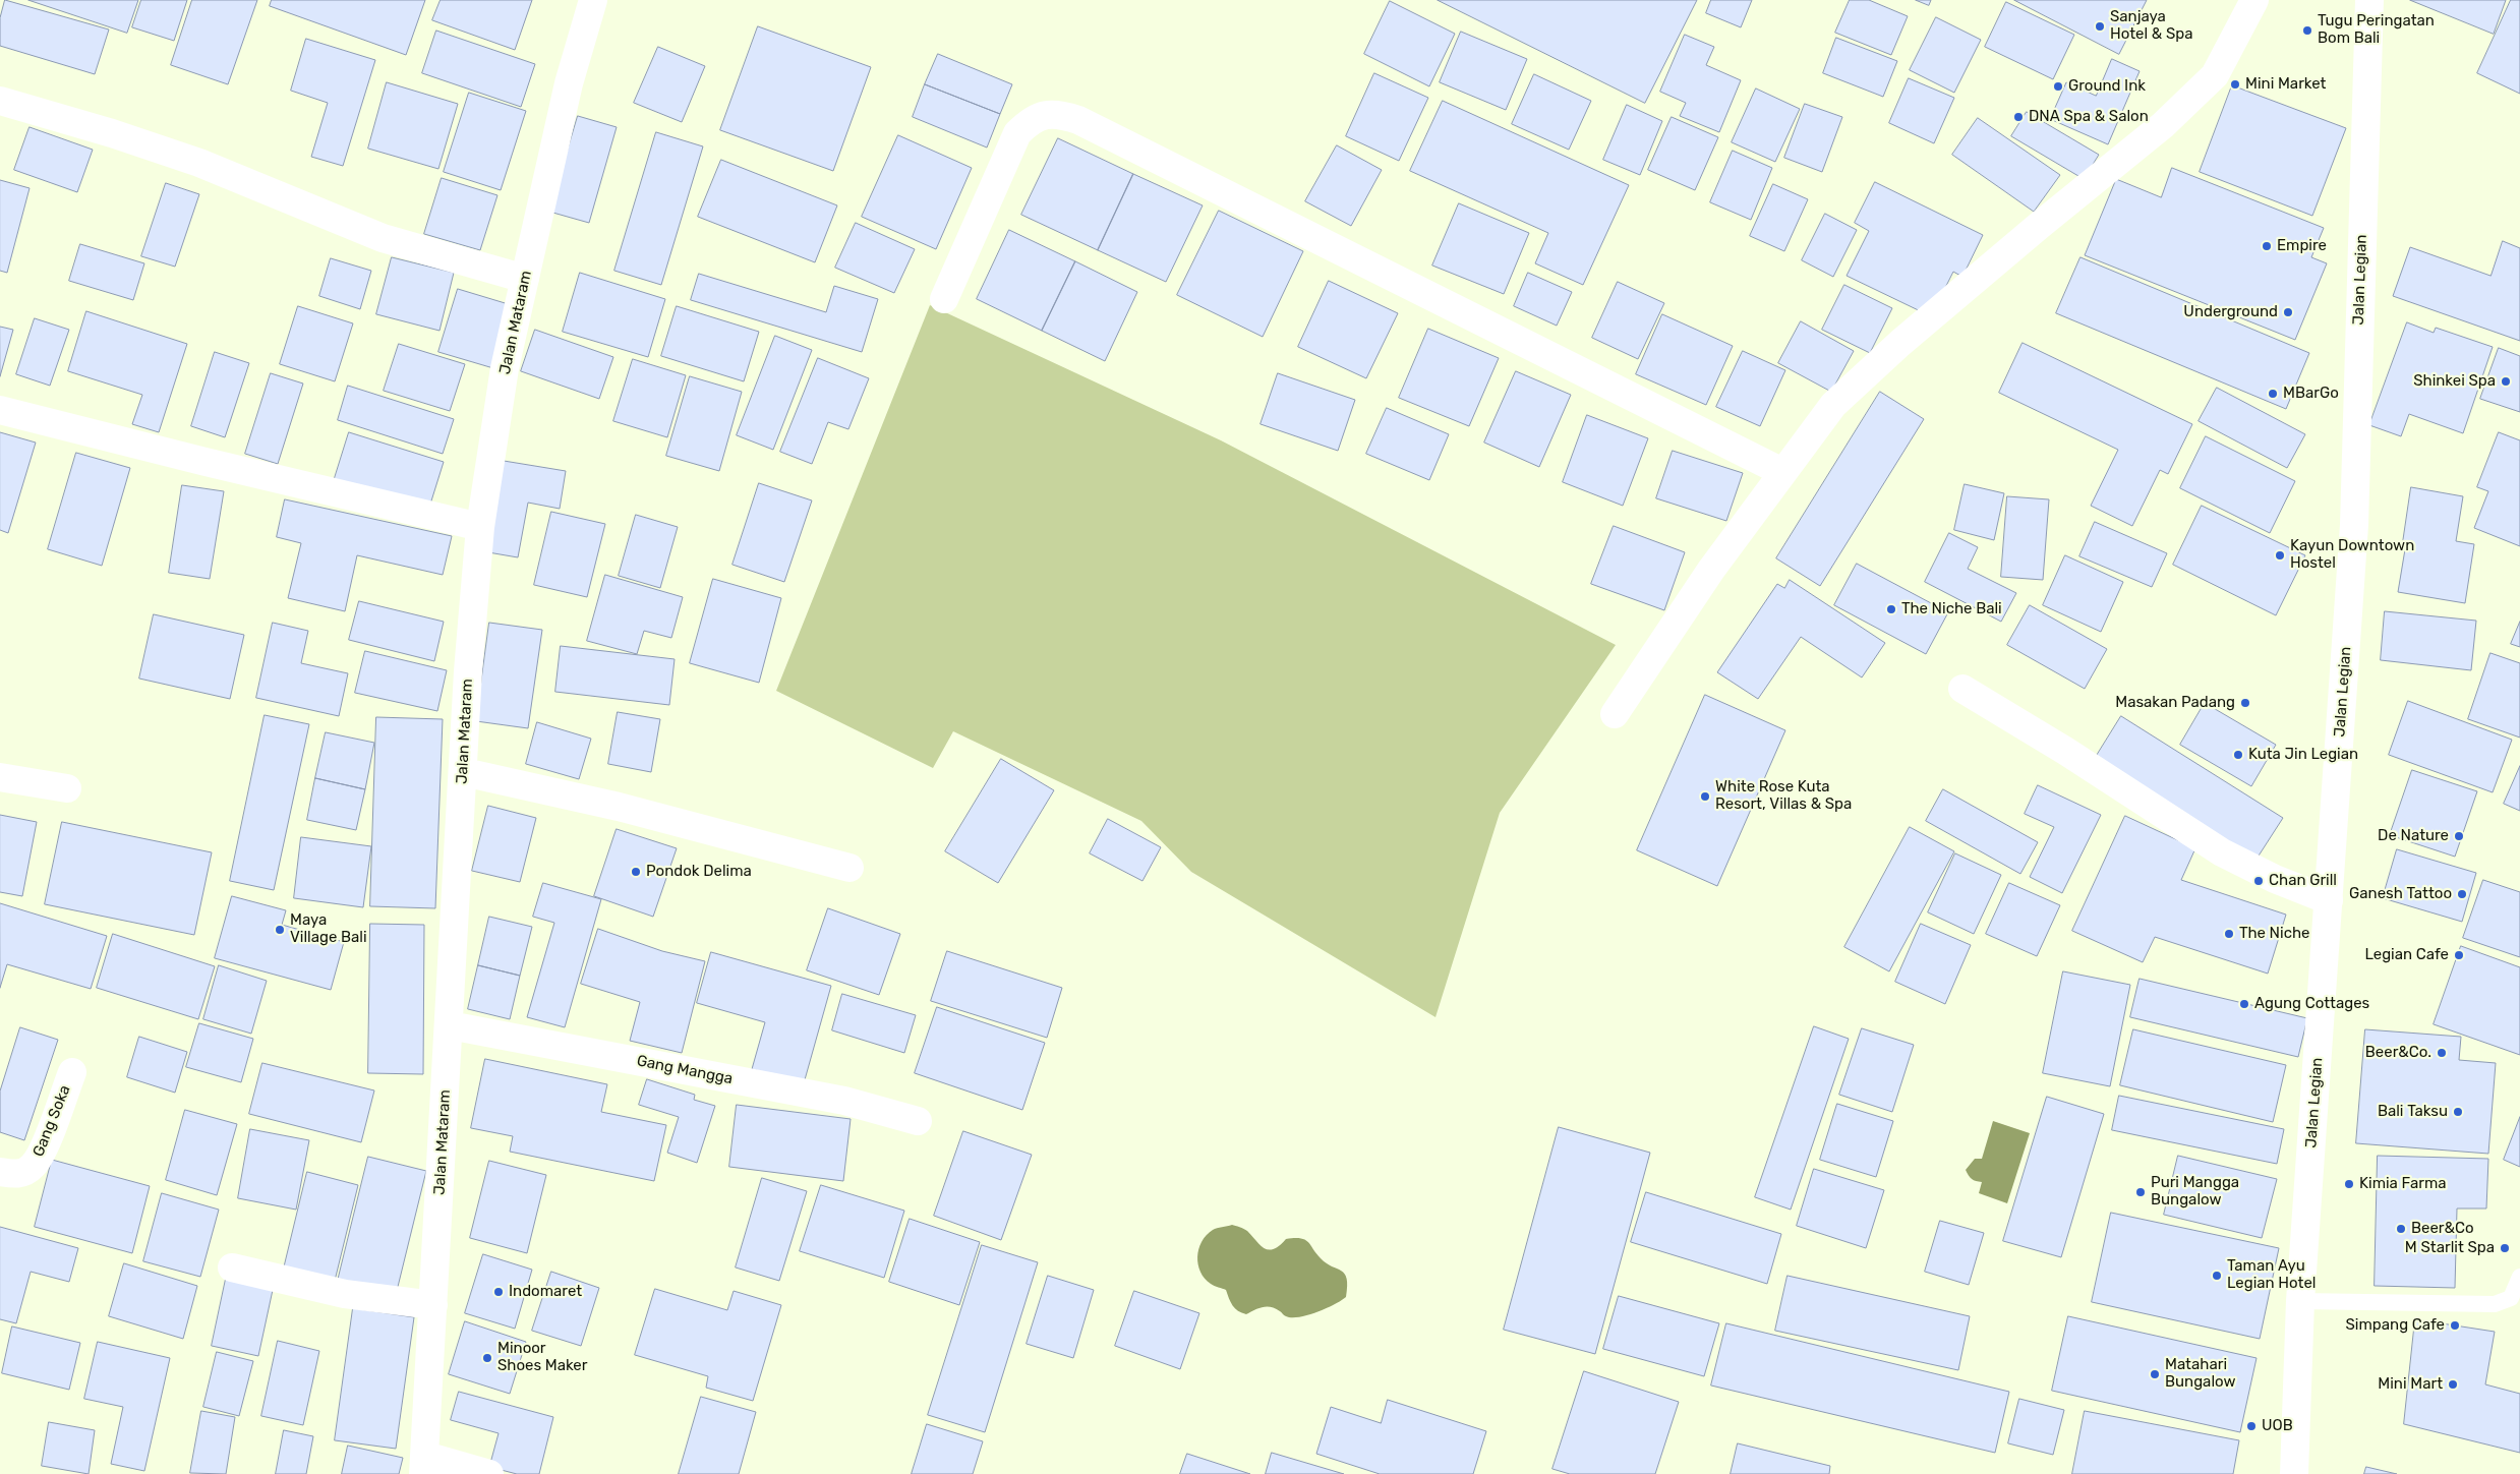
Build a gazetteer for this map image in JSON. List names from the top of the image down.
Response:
{
  "streets": {
    "street": [
      "Jalan Legian",
      "Jalan Mataram",
      "Gang Mangga",
      "Gang Soka"
    ]
  },
  "crossings": [
    ["Jalan Mataram", "Gang Mangga"]
  ],
  "places": [
    "Sanjaya Hotel & Spa",
    "Tugu Peringatan Bom Bali",
    "Mini Market",
    "Ground Ink",
    "DNA Spa & Salon",
    "Empire",
    "Underground",
    "Shinkei Spa",
    "MBarGo",
    "Kayun Downtown Hostel",
    "The Niche Bali",
    "Masakan Padang",
    "Kuta Jin Legian",
    "White Rose Kuta Resort, Villas & Spa",
    "De Nature",
    "Pondok Delima",
    "Chan Grill",
    "Ganesh Tattoo",
    "Maya Village Bali",
    "The Niche",
    "Legian Cafe",
    "Agung Cottages",
    "Beer&Co.",
    "Bali Taksu",
    "Kimia Farma",
    "Puri Mangga Bungalow",
    "Beer&Co",
    "M Starlit Spa",
    "Taman Ayu Legian Hotel",
    "Indomaret",
    "Simpang Cafe",
    "Minoor Shoes Maker",
    "Matahari Bungalow",
    "Mini Mart",
    "UOB"
  ]
}
